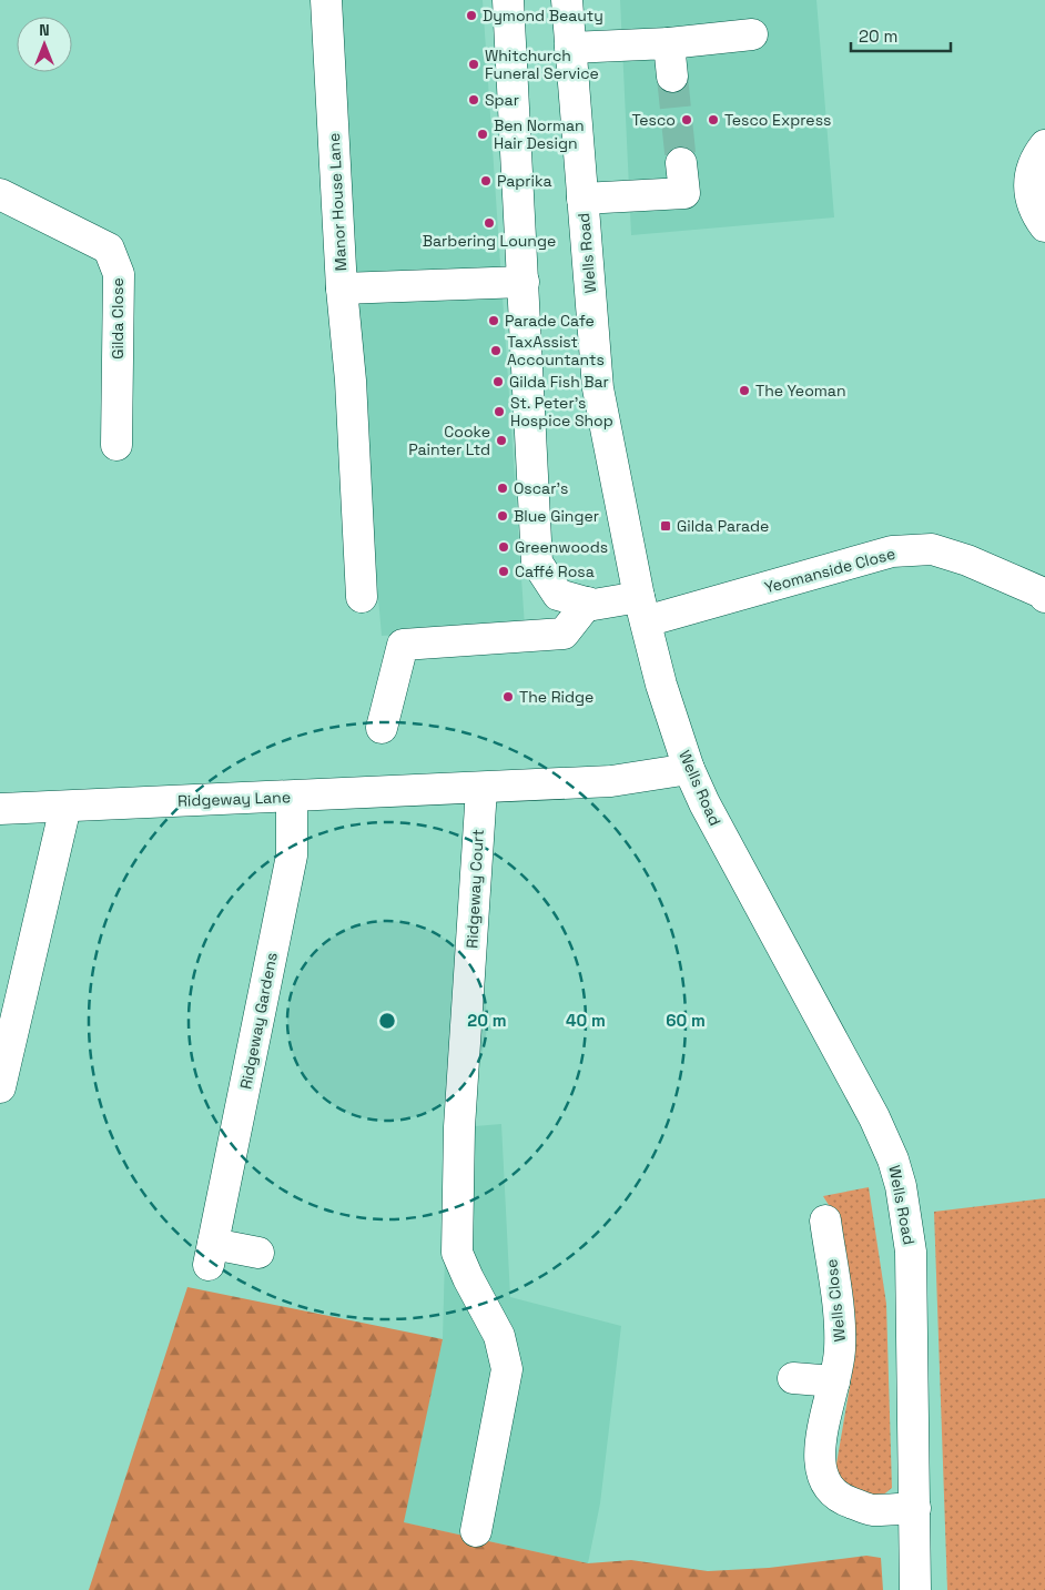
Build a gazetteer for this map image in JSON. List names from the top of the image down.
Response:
{
  "streets": {
    "main road": [
      "Manor House Lane",
      "Wells Road",
      "Gilda Close",
      "Yeomanside Close",
      "Ridgeway Lane",
      "Ridgeway Court",
      "Ridgeway Gardens",
      "Wells Close"
    ]
  },
  "crossings": [
    ["Wells Road", "Yeomanside Close"],
    ["Wells Road", "Ridgeway Lane"],
    ["Wells Road", "Wells Close"],
    ["Ridgeway Lane", "Ridgeway Court"],
    ["Ridgeway Lane", "Ridgeway Gardens"]
  ],
  "places": {
    "other": [
      "Dymond Beauty",
      "Whitchurch Funeral Service",
      "Spar",
      "Tesco",
      "Tesco Express",
      "Ben Norman Hair Design",
      "Paprika",
      "Barbering Lounge",
      "Parade Cafe",
      "TaxAssist Accountants",
      "Gilda Fish Bar",
      "The Yeoman",
      "St. Peter's Hospice Shop",
      "Cooke Painter Ltd",
      "Oscar's",
      "Blue Ginger",
      "Greenwoods",
      "Caffé Rosa",
      "The Ridge"
    ],
    "transit": ["Gilda Parade"]
  },
  "scale_bar": "20 m",
  "north": "top",
  "rings": ["20 m", "40 m", "60 m"]
}
